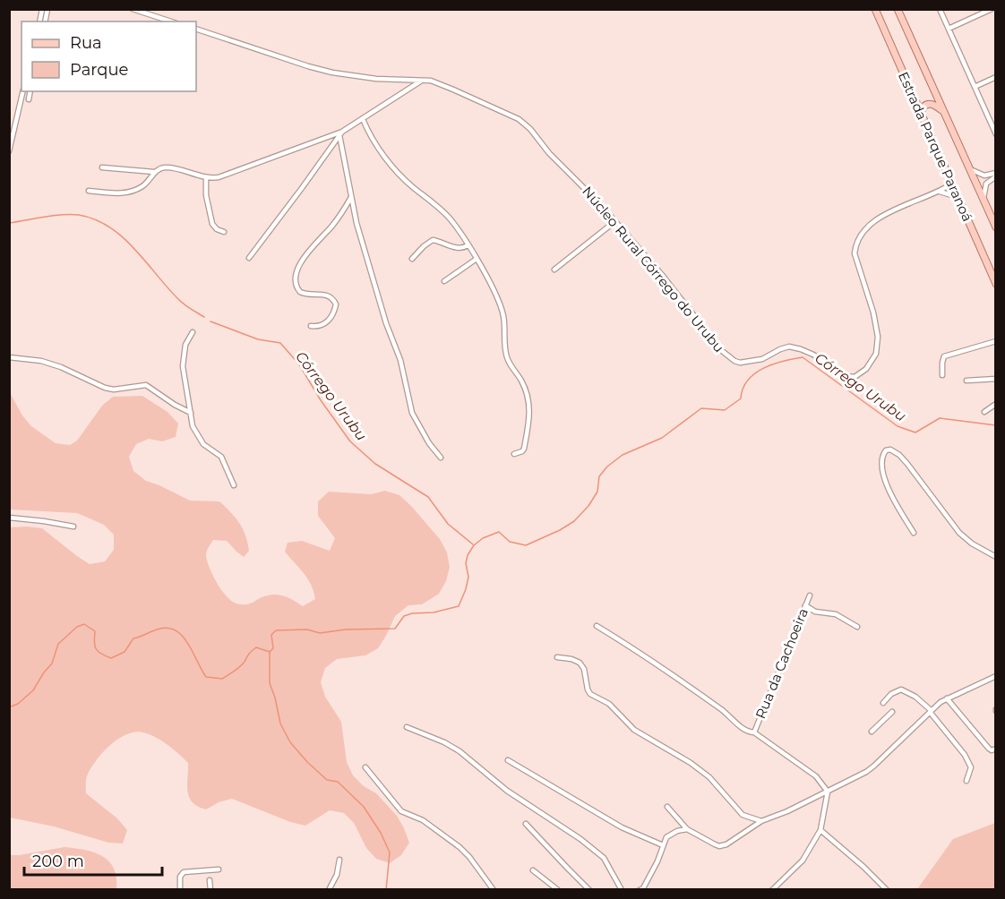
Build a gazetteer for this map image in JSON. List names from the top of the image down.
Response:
{
  "streets": {
    "main road": ["Estrada Parque Paranoá"],
    "street": ["Núcleo Rural Córrego do Urubu", "Rua da Cachoeira"]
  },
  "crossings": [
    ["Estrada Parque Paranoá", "Núcleo Rural Córrego do Urubu"]
  ],
  "water": ["Córrego Urubu"],
  "legend": ["Rua", "Parque"],
  "scale_bar": "200 m"
}
